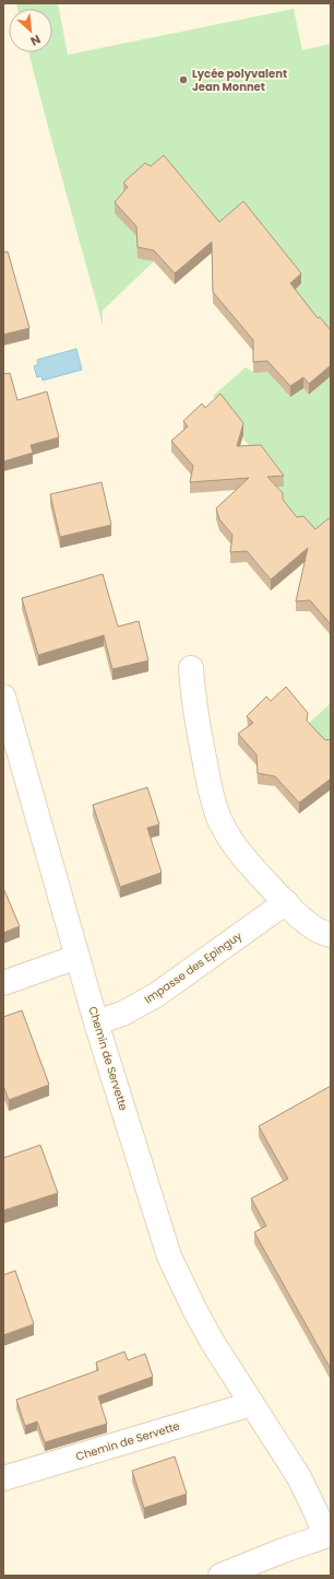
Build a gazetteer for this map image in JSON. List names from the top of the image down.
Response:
{
  "streets": {
    "street": ["Impasse des Epinguy", "Chemin de Servette"]
  },
  "crossings": [
    ["Impasse des Epinguy", "Chemin de Servette"]
  ],
  "places": ["Lycée polyvalent Jean Monnet"],
  "north": "bottom right"
}
